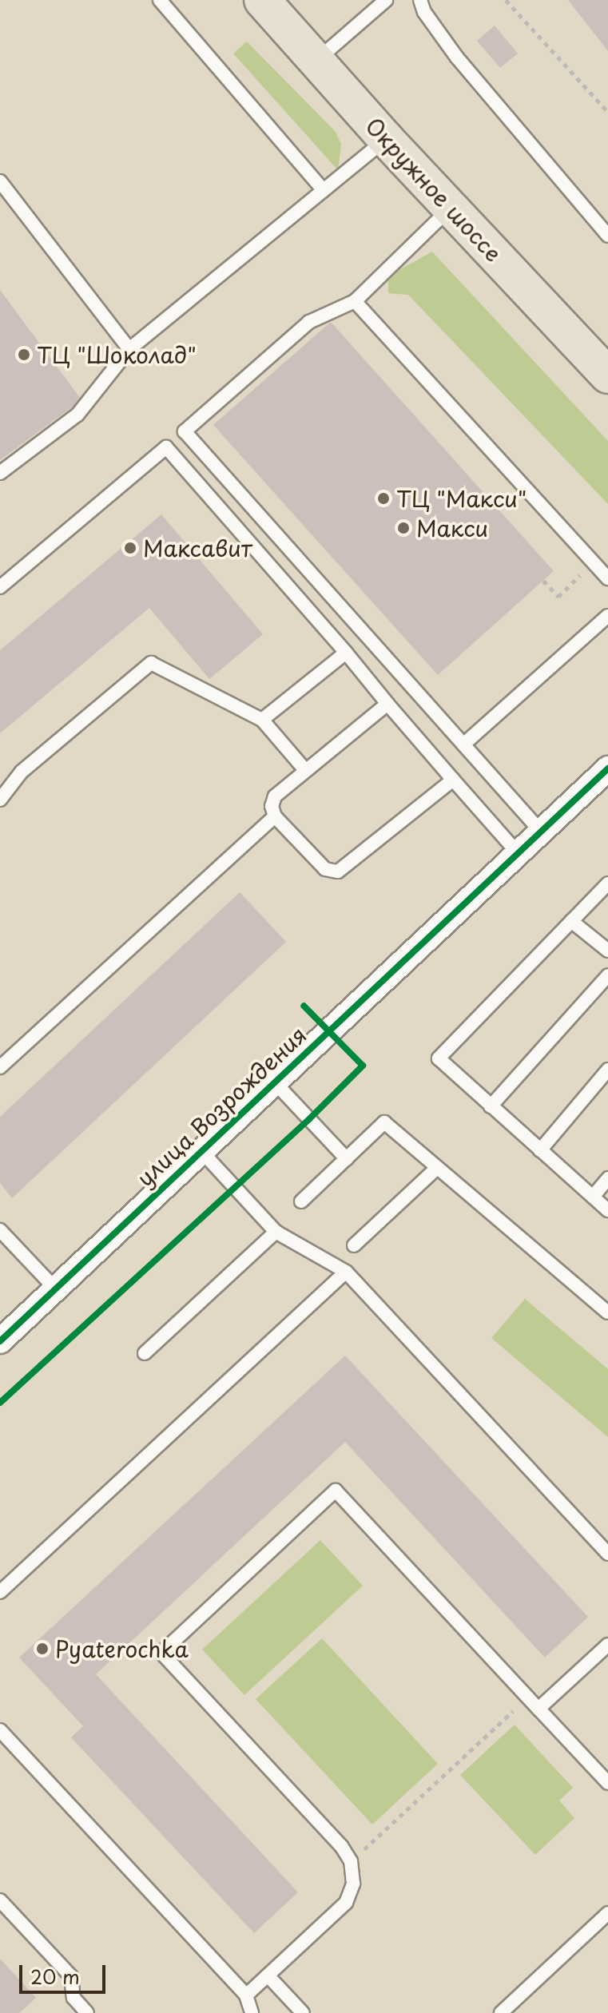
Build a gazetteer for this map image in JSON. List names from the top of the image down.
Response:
{
  "streets": {
    "main road": ["Окружное шоссе"],
    "street": ["улица Возрождения"]
  },
  "places": [
    "ТЦ \"Шоколад\"",
    "ТЦ \"Макси\"",
    "Макси",
    "Максавит",
    "Pyaterochka"
  ],
  "scale_bar": "20 m"
}
